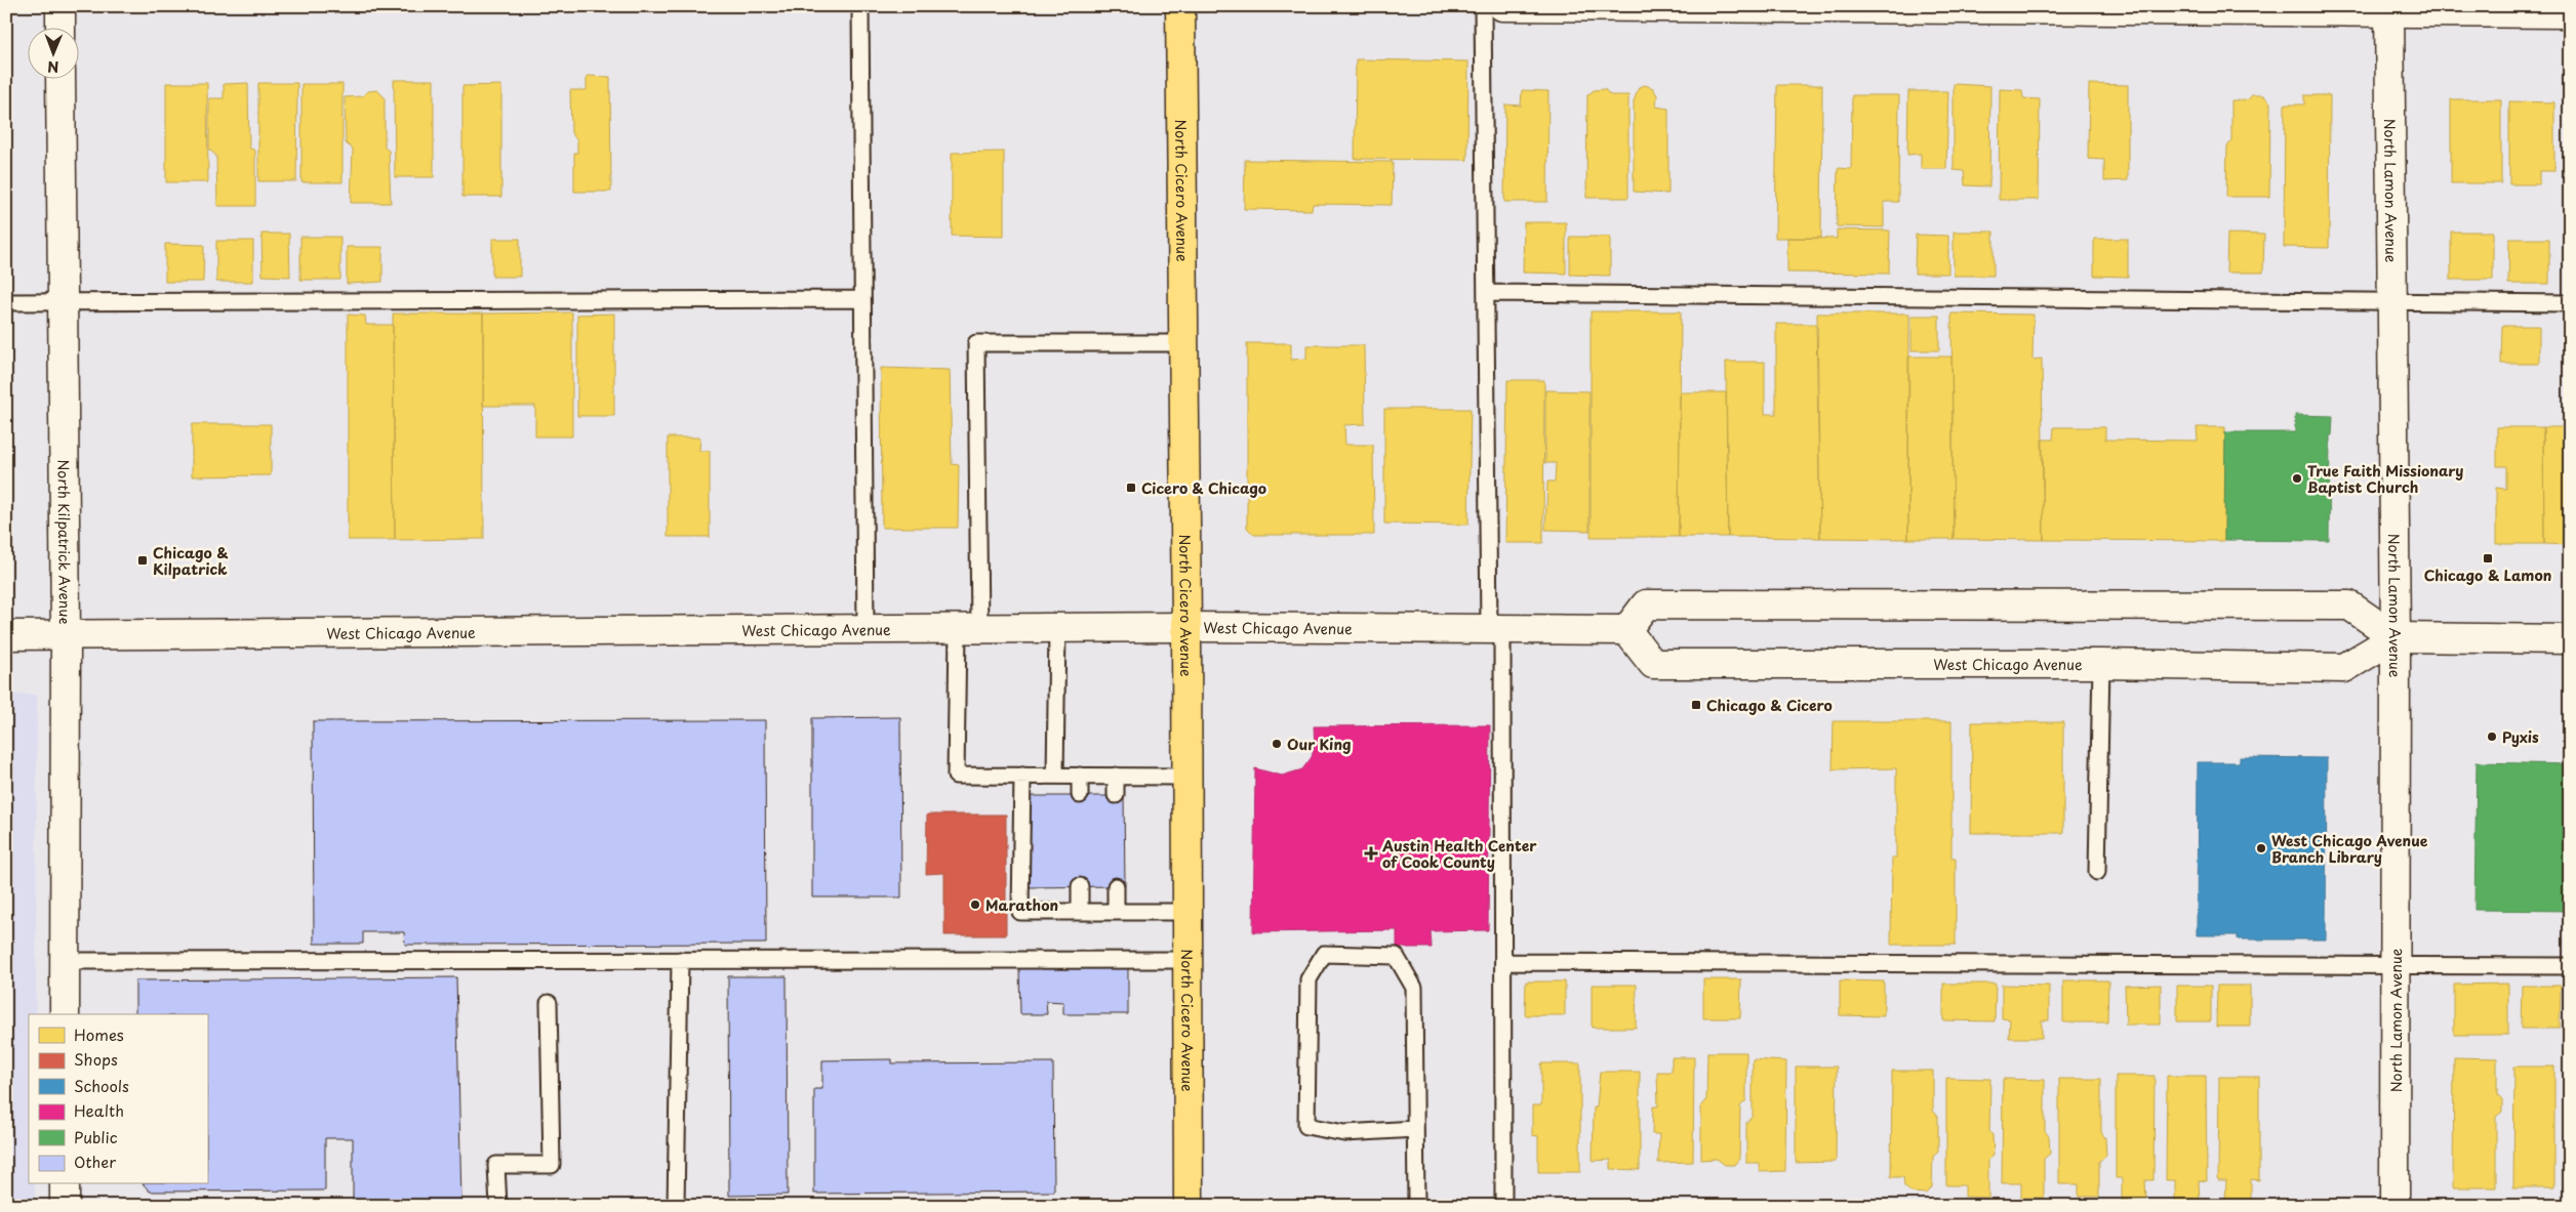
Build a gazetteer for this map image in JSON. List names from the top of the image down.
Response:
{
  "streets": {
    "main road": [
      "North Cicero Avenue",
      "North Lamon Avenue",
      "North Kilpatrick Avenue",
      "West Chicago Avenue"
    ]
  },
  "crossings": [
    ["North Cicero Avenue", "West Chicago Avenue"],
    ["North Lamon Avenue", "West Chicago Avenue"],
    ["North Kilpatrick Avenue", "West Chicago Avenue"]
  ],
  "places": {
    "other": [
      "True Faith Missionary Baptist Church",
      "Pyxis",
      "Our King",
      "West Chicago Avenue Branch Library",
      "Marathon"
    ],
    "transit": [
      "Cicero & Chicago",
      "Chicago & Lamon",
      "Chicago & Kilpatrick",
      "Chicago & Cicero"
    ],
    "health": ["Austin Health Center of Cook County"]
  },
  "legend": [
    "Homes",
    "Shops",
    "Schools",
    "Health",
    "Public",
    "Other"
  ],
  "north": "bottom"
}
